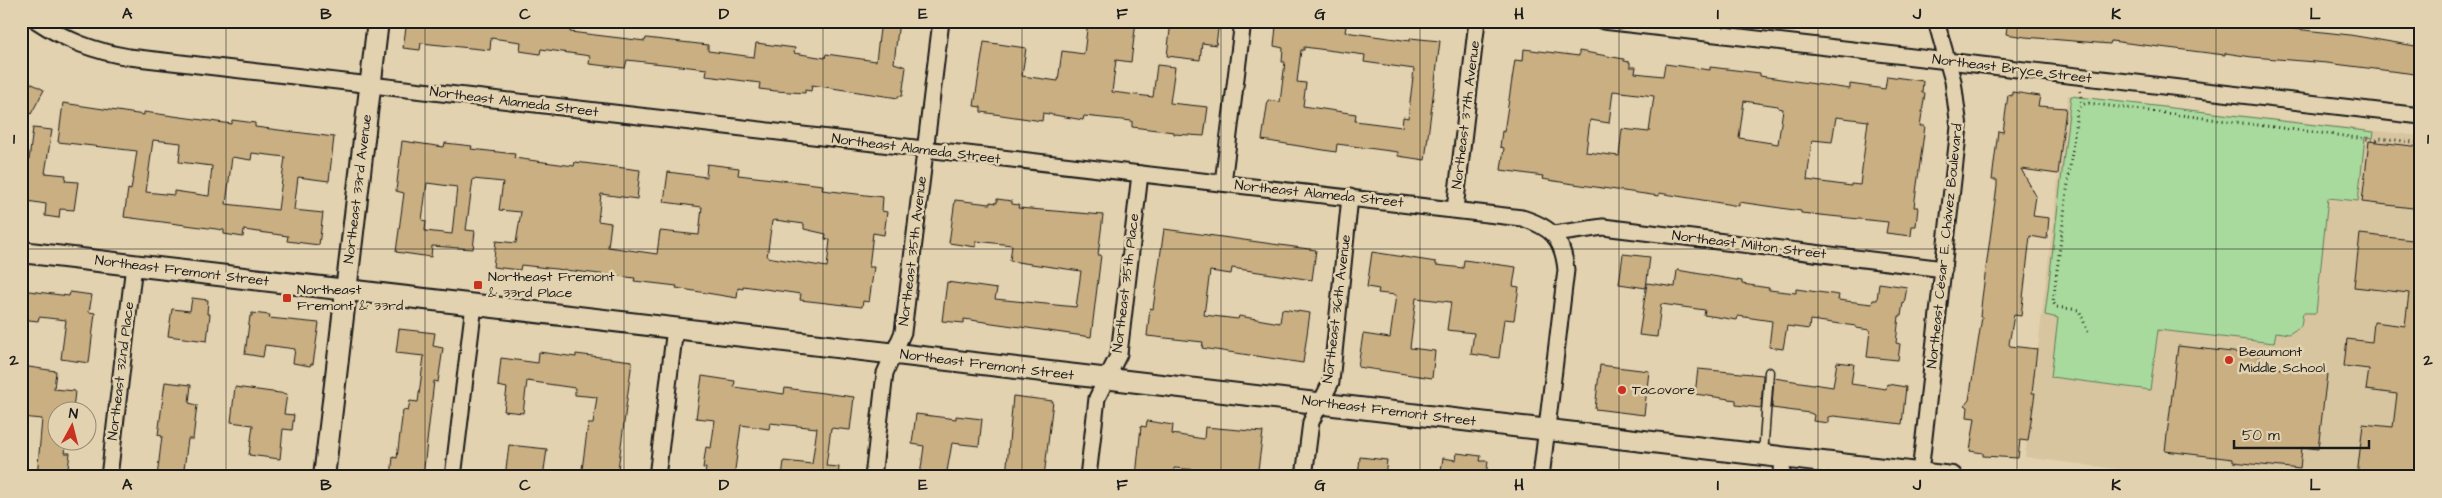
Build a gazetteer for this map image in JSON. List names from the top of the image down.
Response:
{
  "streets": {
    "main road": ["Northeast 33rd Avenue", "Northeast Fremont Street"],
    "street": [
      "Northeast Bryce Street",
      "Northeast Alameda Street",
      "Northeast 37th Avenue",
      "Northeast Milton Street",
      "Northeast César E. Chávez Boulevard",
      "Northeast 35th Avenue",
      "Northeast 35th Place",
      "Northeast 36th Avenue",
      "Northeast 32nd Place"
    ]
  },
  "crossings": [
    ["Northeast Bryce Street", "Northeast César E. Chávez Boulevard"],
    ["Northeast Alameda Street", "Northeast 37th Avenue"],
    ["Northeast Alameda Street", "Northeast 33rd Avenue"],
    ["Northeast Alameda Street", "Northeast Milton Street"],
    ["Northeast Alameda Street", "Northeast 35th Avenue"],
    ["Northeast Alameda Street", "Northeast 35th Place"],
    ["Northeast Alameda Street", "Northeast 36th Avenue"],
    ["Northeast 33rd Avenue", "Northeast Fremont Street"],
    ["Northeast Milton Street", "Northeast César E. Chávez Boulevard"],
    ["Northeast César E. Chávez Boulevard", "Northeast Fremont Street"],
    ["Northeast 35th Avenue", "Northeast Fremont Street"],
    ["Northeast Fremont Street", "Northeast 35th Place"],
    ["Northeast Fremont Street", "Northeast 36th Avenue"],
    ["Northeast Fremont Street", "Northeast 32nd Place"]
  ],
  "places": {
    "transit": ["Northeast Fremont & 33rd Place", "Northeast Fremont & 33rd"],
    "other": ["Beaumont Middle School", "Tacovore"]
  },
  "scale_bar": "50 m",
  "north": "top",
  "grid": {
    "columns": [
      "A",
      "B",
      "C",
      "D",
      "E",
      "F",
      "G",
      "H",
      "I",
      "J",
      "K",
      "L"
    ],
    "rows": ["1", "2"]
  }
}
